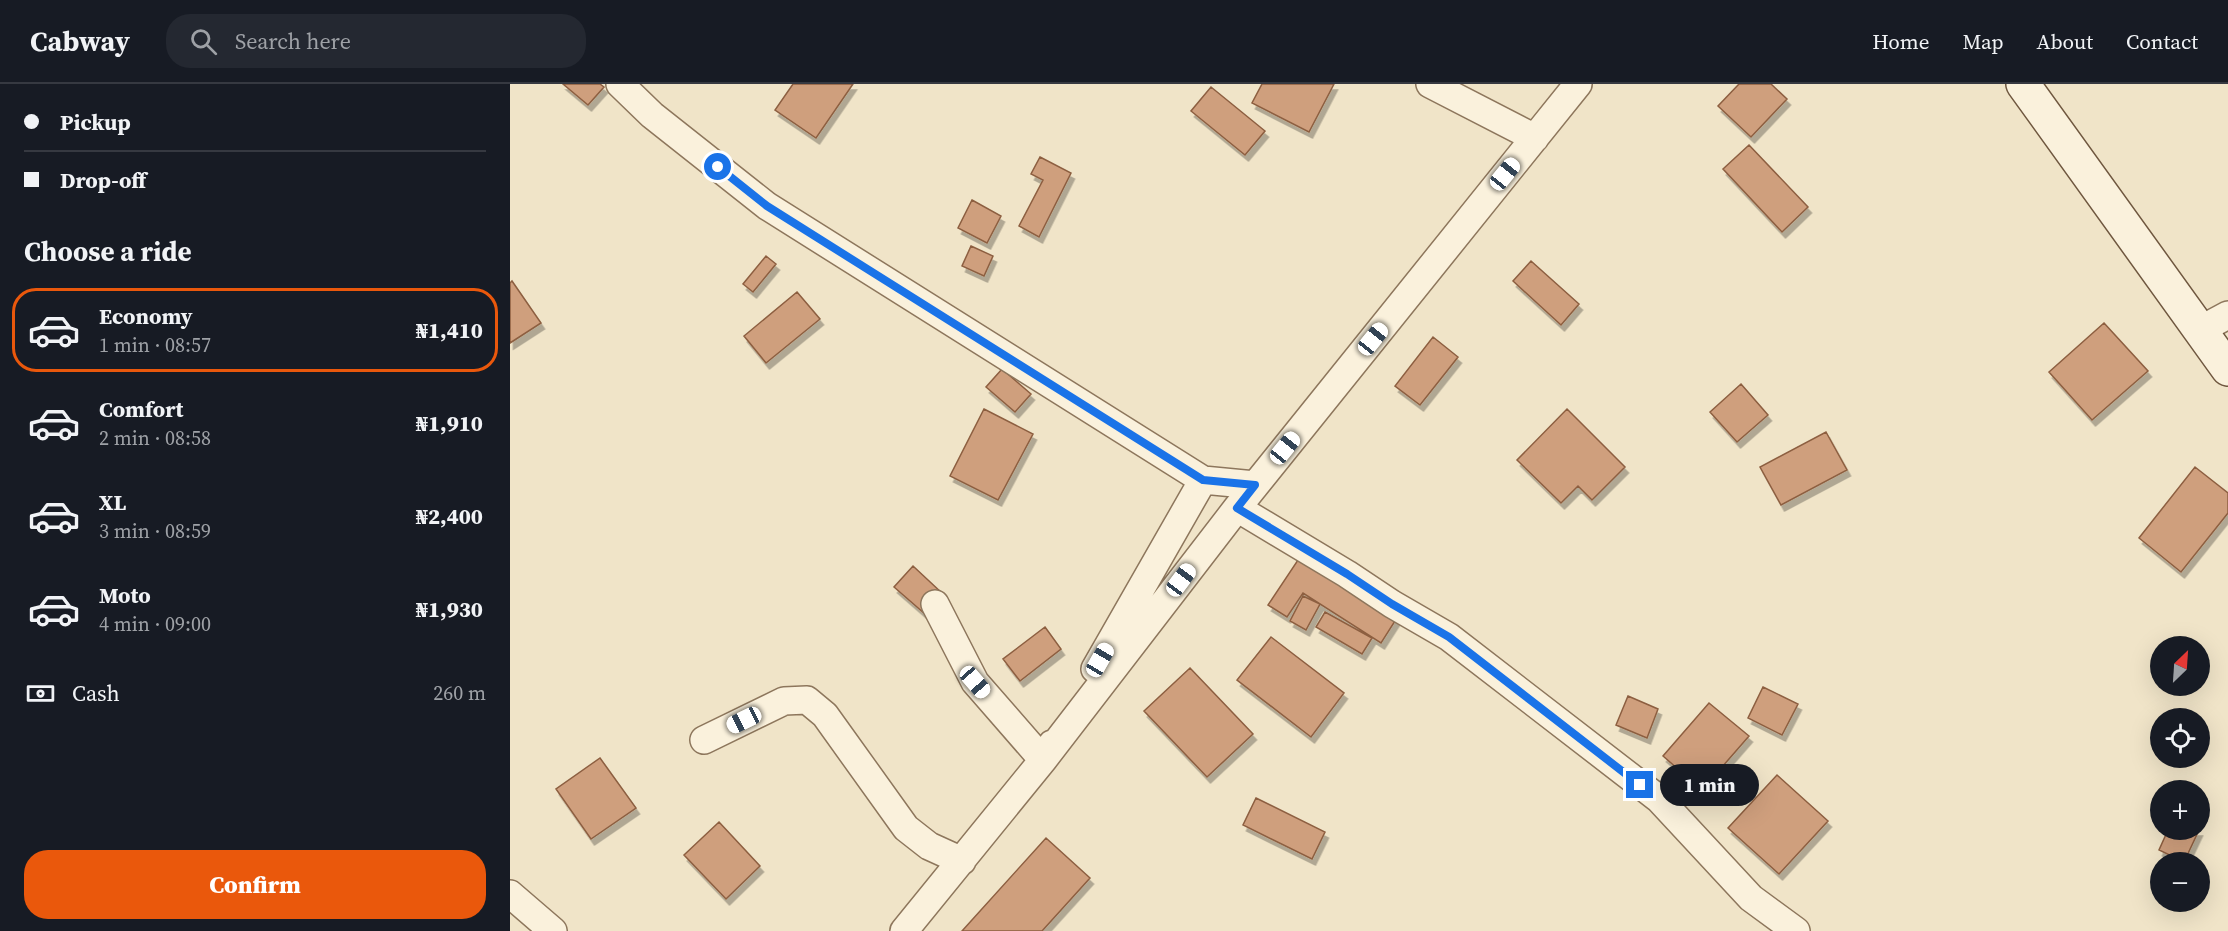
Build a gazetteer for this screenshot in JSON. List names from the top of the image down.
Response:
{
  "north": "top right",
  "page": {
    "header": "Cabway",
    "search": "Search here",
    "nav": [
      "Home",
      "Map",
      "About",
      "Contact"
    ],
    "banner": ["Pickup", "Drop-off"],
    "heading": "Choose a ride",
    "list": [
      {
        "name": "Economy",
        "note": "1 min · 08:57",
        "value": "₦1,410"
      },
      {
        "name": "Comfort",
        "note": "2 min · 08:58",
        "value": "₦1,910"
      },
      {
        "name": "XL",
        "note": "3 min · 08:59",
        "value": "₦2,400"
      },
      {
        "name": "Moto",
        "note": "4 min · 09:00",
        "value": "₦1,930"
      }
    ],
    "map_buttons": ["+", "−"],
    "pay": ["Cash", "260 m"],
    "bubble": "1 min",
    "buttons": "Confirm"
  }
}
